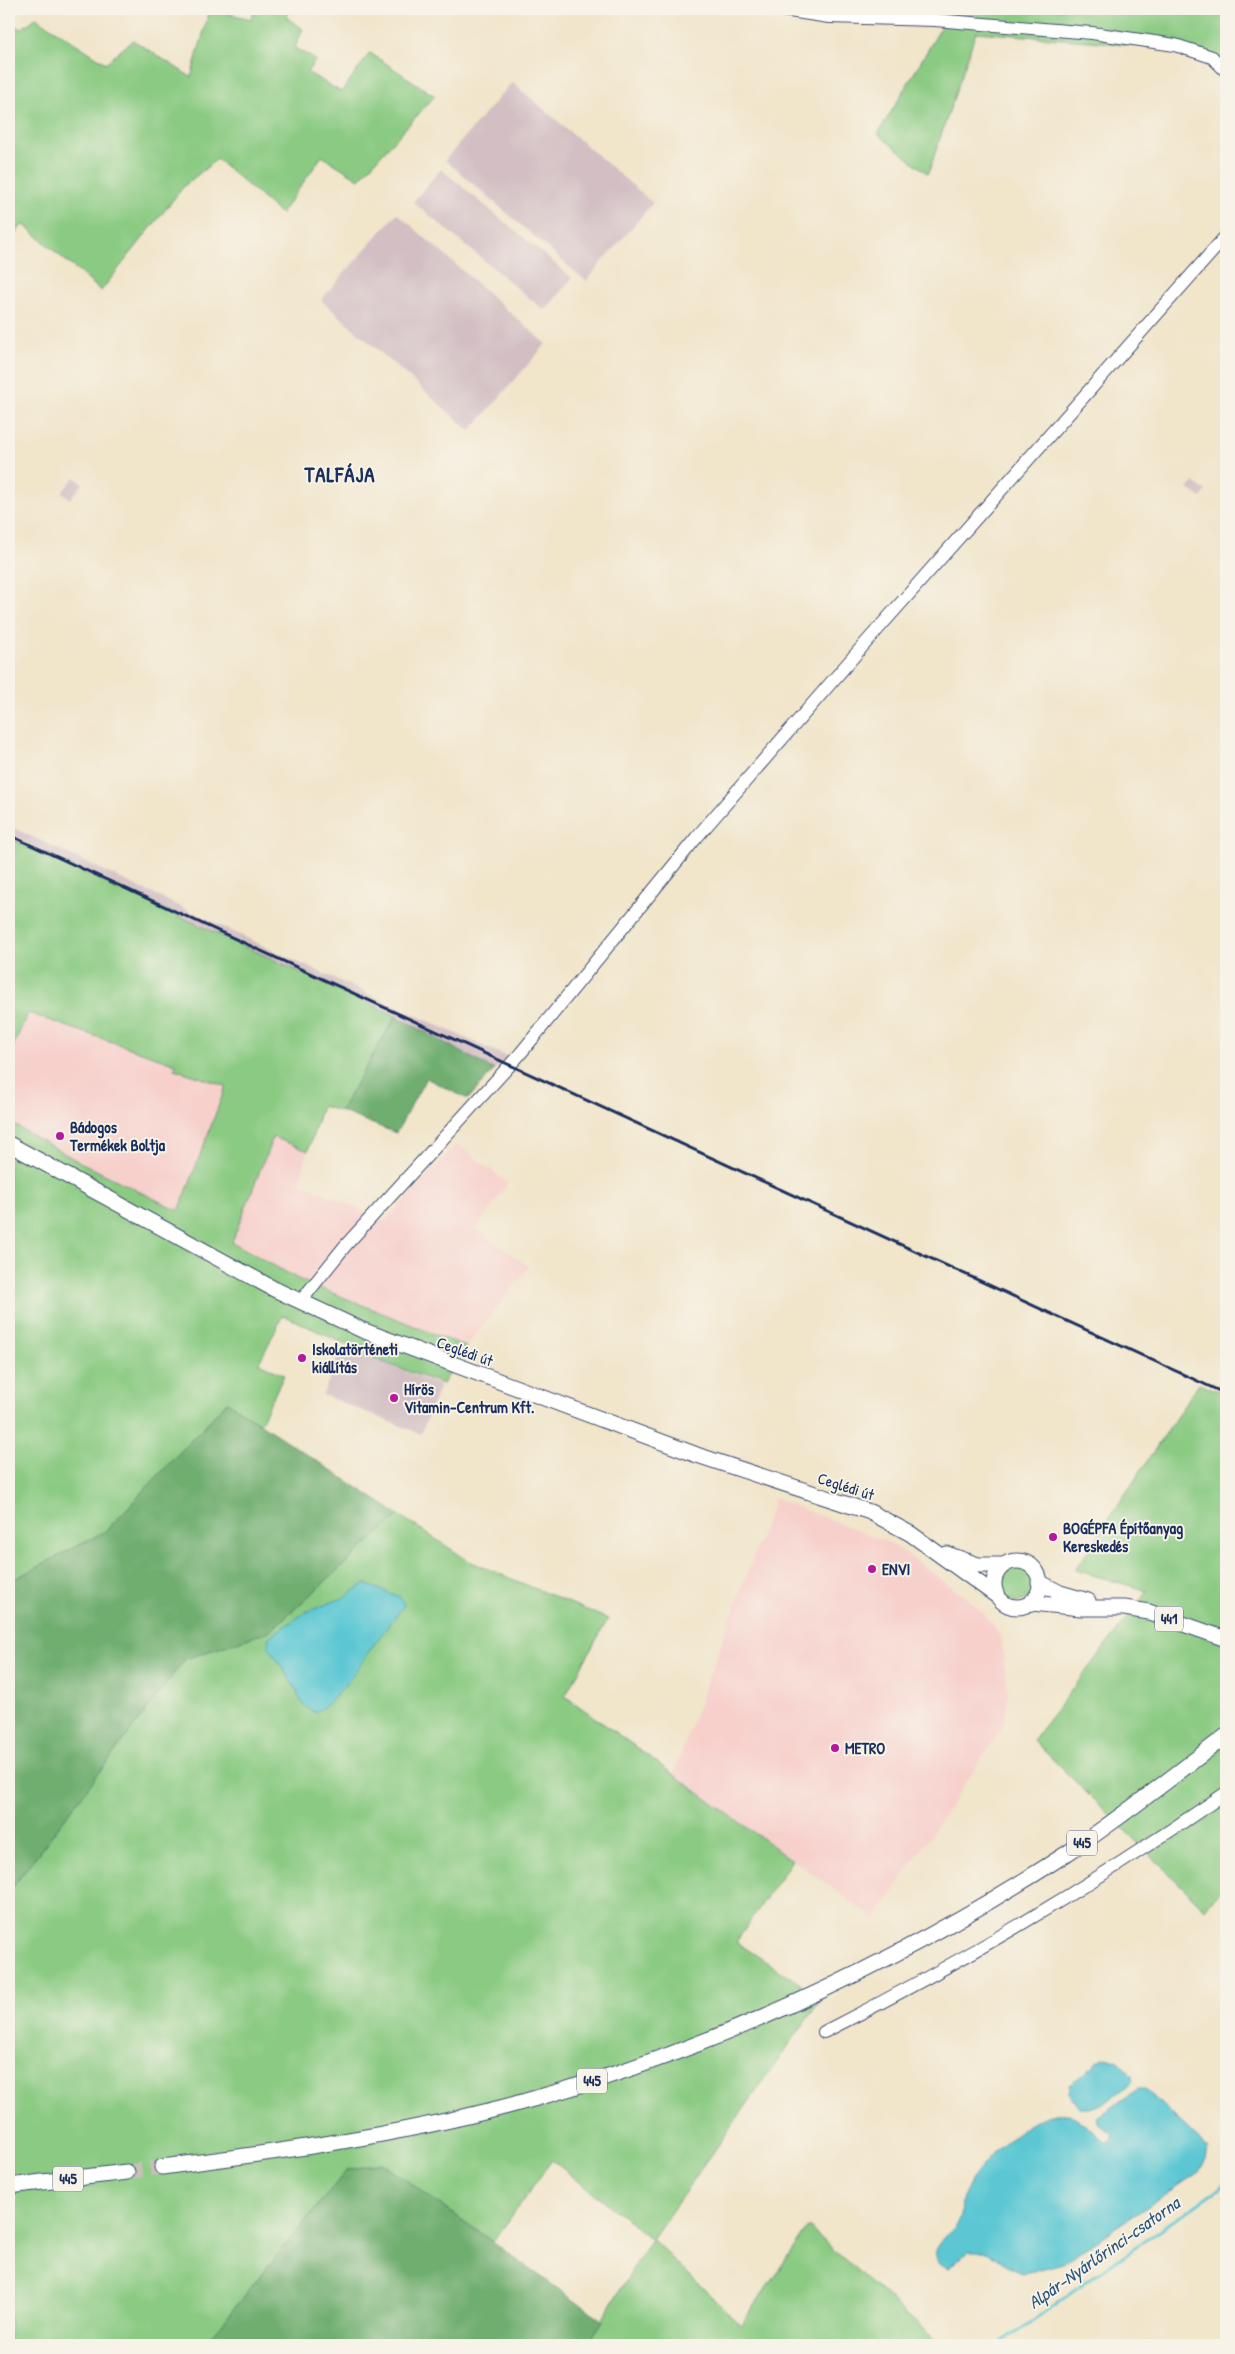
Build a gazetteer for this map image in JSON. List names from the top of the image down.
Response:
{
  "streets": {
    "main road": ["Ceglédi út", "441", "445"]
  },
  "crossings": [
    ["Ceglédi út", "441"]
  ],
  "districts": ["TALFÁJA"],
  "water": ["Alpár–Nyárlőrinci-csatorna"],
  "places": [
    "Bádogos Termékek Boltja",
    "Iskolatörténeti kiállítás",
    "Hírös Vitamin-Centrum Kft.",
    "BOGÉPFA Építőanyag Kereskedés",
    "ENVI",
    "METRO"
  ]
}
